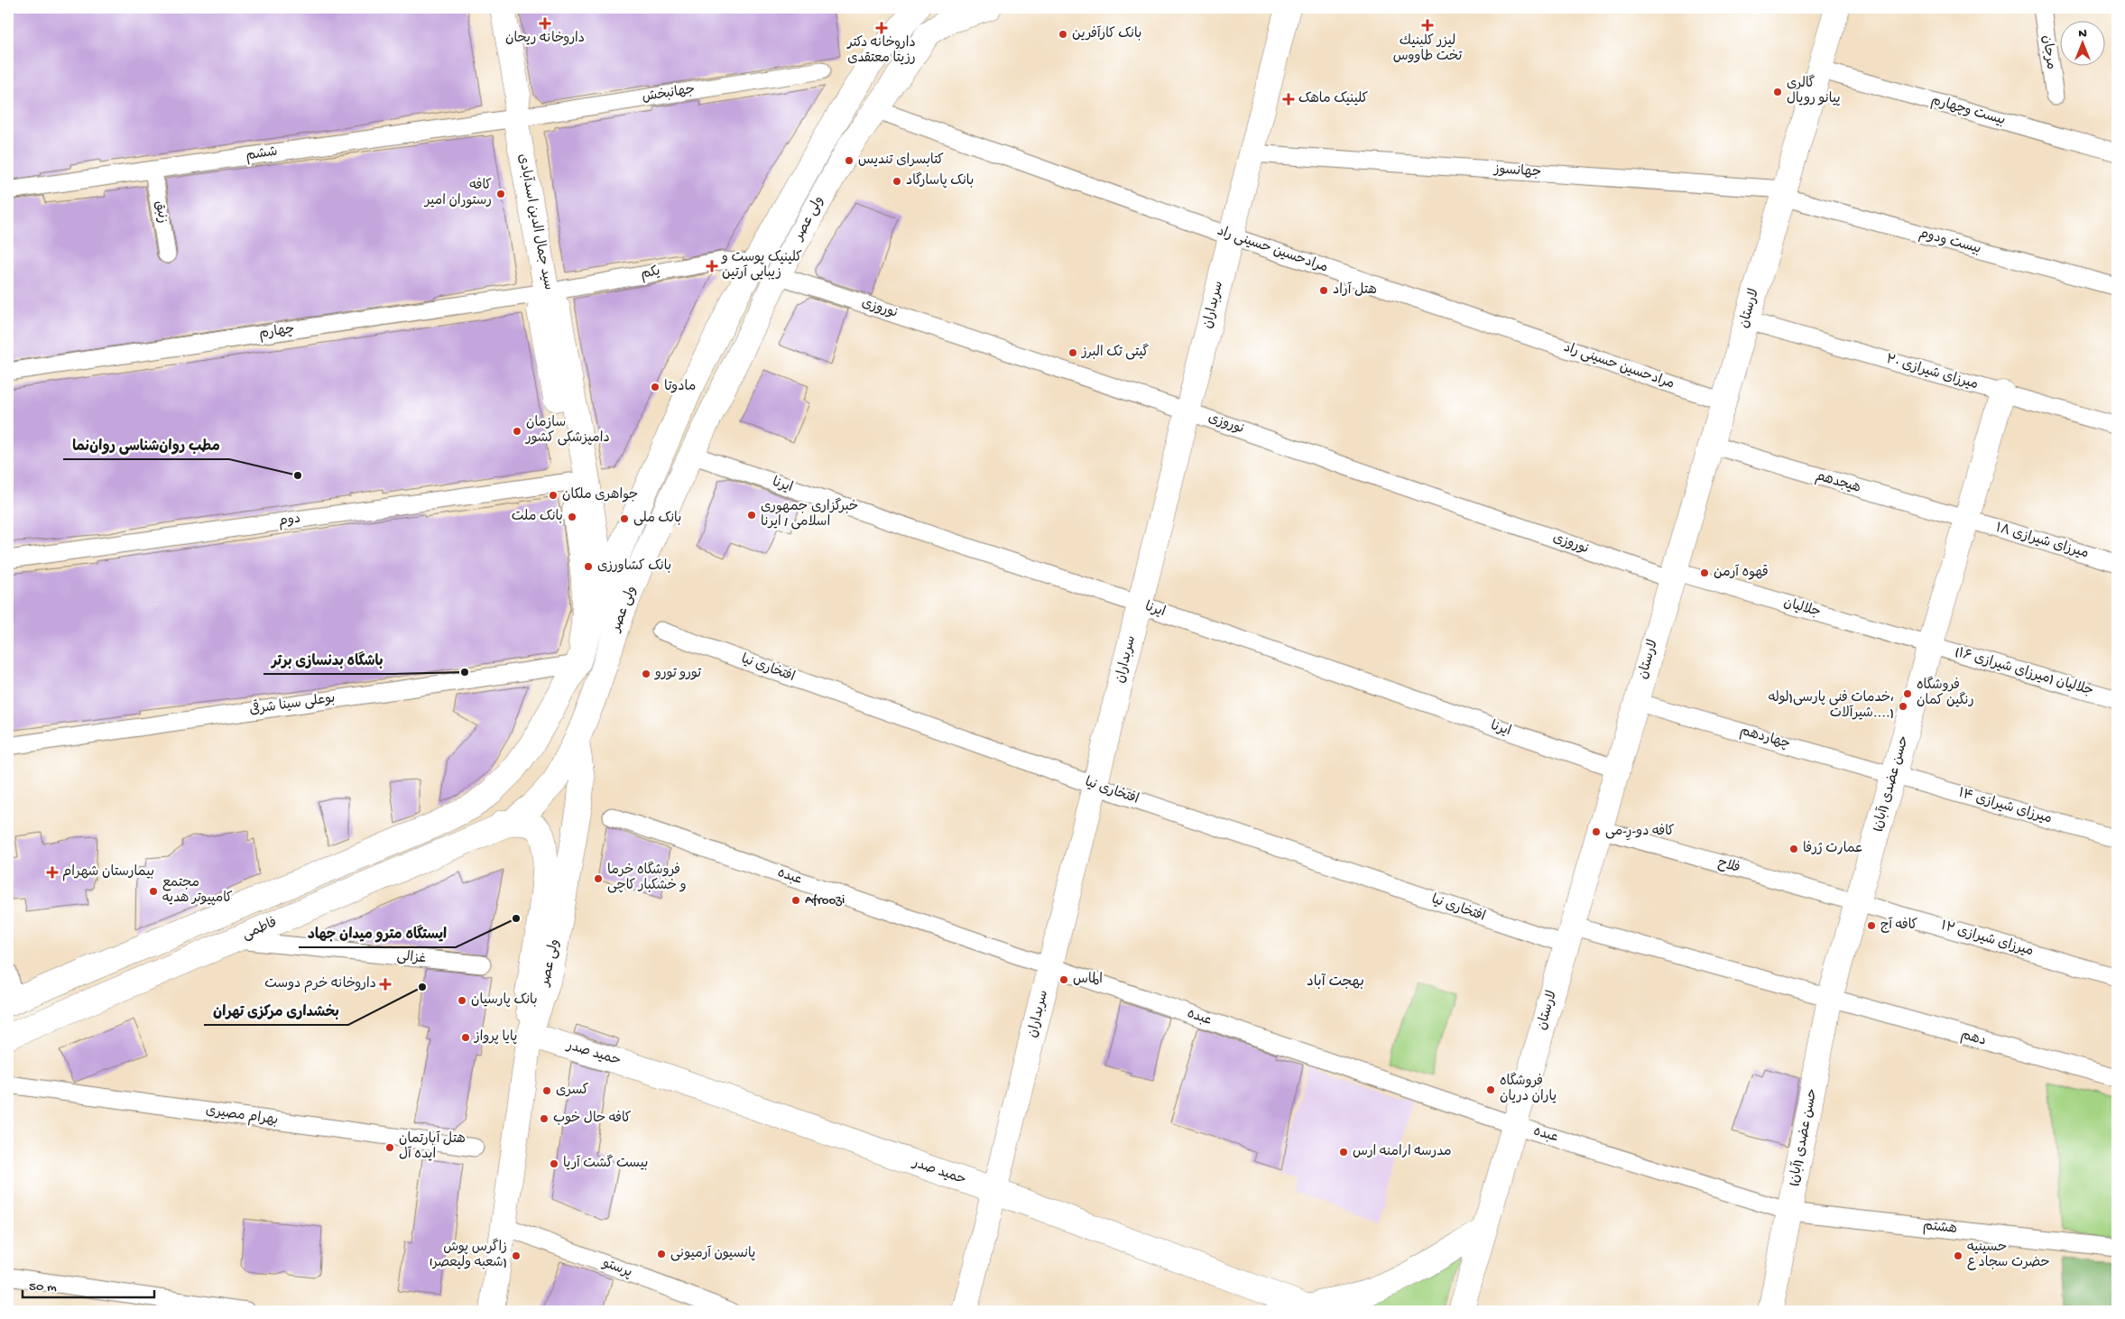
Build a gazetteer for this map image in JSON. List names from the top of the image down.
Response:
{
  "streets": {
    "main road": [
      "ولی عصر",
      "سید جمال الدین اسدآبادی",
      "سربداران",
      "لارستان",
      "حسن عضدی (آبان)",
      "فاطمی",
      "حمید صدر"
    ],
    "street": [
      "مرجان",
      "جهانبخش",
      "بیست وچهارم",
      "ششم",
      "جهانسوز",
      "زنبق",
      "بیست ودوم",
      "مرادحسین حسینی راد",
      "یکم",
      "نوروزی",
      "چهارم",
      "میرزای شیرازی ۲۰",
      "هیجدهم",
      "ايرنا",
      "دوم",
      "میرزای شیرازی ۱۸",
      "جلالیان",
      "افتخاری نیا",
      "جلالیان (میرزای شیرازی ۱۶)",
      "بوعلی سینا شرقی",
      "چهاردهم",
      "میرزای شیرازی ۱۴",
      "فلاح",
      "عبده",
      "میرزای شیرازی ۱۲",
      "غزالی",
      "دهم",
      "بهرام مصیری",
      "هشتم",
      "پرستو"
    ]
  },
  "crossings": [
    ["جهانبخش", "ششم"],
    ["جهانبخش", "سید جمال الدین اسدآبادی"],
    ["بیست وچهارم", "لارستان"],
    ["ششم", "زنبق"],
    ["ششم", "سید جمال الدین اسدآبادی"],
    ["جهانسوز", "بیست ودوم"],
    ["جهانسوز", "سربداران"],
    ["جهانسوز", "لارستان"],
    ["ولی عصر", "سید جمال الدین اسدآبادی"],
    ["ولی عصر", "مرادحسین حسینی راد"],
    ["ولی عصر", "یکم"],
    ["ولی عصر", "نوروزی"],
    ["ولی عصر", "ايرنا"],
    ["ولی عصر", "بوعلی سینا شرقی"],
    ["ولی عصر", "حمید صدر"],
    ["ولی عصر", "پرستو"],
    ["سید جمال الدین اسدآبادی", "یکم"],
    ["سید جمال الدین اسدآبادی", "چهارم"],
    ["بیست ودوم", "لارستان"],
    ["مرادحسین حسینی راد", "سربداران"],
    ["مرادحسین حسینی راد", "لارستان"],
    ["یکم", "چهارم"],
    ["سربداران", "نوروزی"],
    ["سربداران", "ايرنا"],
    ["سربداران", "افتخاری نیا"],
    ["سربداران", "عبده"],
    ["سربداران", "حمید صدر"],
    ["نوروزی", "لارستان"],
    ["نوروزی", "جلالیان"],
    ["لارستان", "میرزای شیرازی ۲۰"],
    ["لارستان", "هیجدهم"],
    ["لارستان", "ايرنا"],
    ["لارستان", "جلالیان"],
    ["لارستان", "افتخاری نیا"],
    ["لارستان", "چهاردهم"],
    ["لارستان", "فلاح"],
    ["لارستان", "عبده"],
    ["میرزای شیرازی ۲۰", "حسن عضدی (آبان)"],
    ["هیجدهم", "میرزای شیرازی ۱۸"],
    ["هیجدهم", "حسن عضدی (آبان)"],
    ["میرزای شیرازی ۱۸", "حسن عضدی (آبان)"],
    ["جلالیان", "جلالیان (میرزای شیرازی ۱۶)"],
    ["جلالیان", "حسن عضدی (آبان)"],
    ["افتخاری نیا", "حسن عضدی (آبان)"],
    ["افتخاری نیا", "دهم"],
    ["جلالیان (میرزای شیرازی ۱۶)", "حسن عضدی (آبان)"],
    ["چهاردهم", "حسن عضدی (آبان)"],
    ["چهاردهم", "میرزای شیرازی ۱۴"],
    ["حسن عضدی (آبان)", "میرزای شیرازی ۱۴"],
    ["حسن عضدی (آبان)", "فلاح"],
    ["حسن عضدی (آبان)", "عبده"],
    ["حسن عضدی (آبان)", "میرزای شیرازی ۱۲"],
    ["حسن عضدی (آبان)", "دهم"],
    ["حسن عضدی (آبان)", "هشتم"],
    ["فلاح", "میرزای شیرازی ۱۲"],
    ["عبده", "هشتم"],
    ["فاطمی", "غزالی"]
  ],
  "districts": ["بهجت آباد"],
  "places": {
    "health": [
      "داروخانه ریحان",
      "ليزر كلينيك تخت طاووس",
      "داروخانه دکتر رزیتا معتقدی",
      "کلینیک ماهک",
      "کلینیک پوست و زیبایی آرتین",
      "بيمارستان شهرام",
      "داروخانه خرم دوست"
    ],
    "other": [
      "بانک کارآفرین",
      "گالری پیانو رویال",
      "کتابسرای تندیس",
      "بانک پاسارگاد",
      "کافه رستوران امیر",
      "هتل آراد",
      "گیتی تک البرز",
      "مادوتا",
      "سازمان دامپزشکی کشور",
      "مطب روان‌شناسی روان‌نما",
      "جواهری ملکان",
      "خبرگزاری جمهوری اسلامی / ایرنا",
      "بانک ملت",
      "بانک ملی",
      "بانک کشاورزی",
      "قهوه آرمن",
      "باشگاه بدنسازی برتر",
      "تورو تورو",
      "فروشگاه رنگین کمان",
      "خدمات فنی پارسی(لوله، شیرآلات....)",
      "کافه دو-رِ-می",
      "عمارت ژرفا",
      "فروشگاه خرما و خشکبار کاچی",
      "مجتمع کامپیوتر هدیه",
      "Afroozi",
      "ایستگاه مترو میدان جهاد",
      "کافه آج",
      "الماس",
      "بخشداری مرکزی تهران",
      "بانک پارسیان",
      "پایا پرواز",
      "فروشگاه یاران دریان",
      "كسرى",
      "کافه حال خوب",
      "هتل آپارتمان ایده آل",
      "مدرسه ارامنه ارس",
      "بیست گشت آریا",
      "پانسیون آرمیونی",
      "زاگرس پوش (شعبه ولیعصر)",
      "حسینیه حضرت سجاد ع"
    ]
  },
  "scale_bar": "50 m",
  "north": "top"
}
